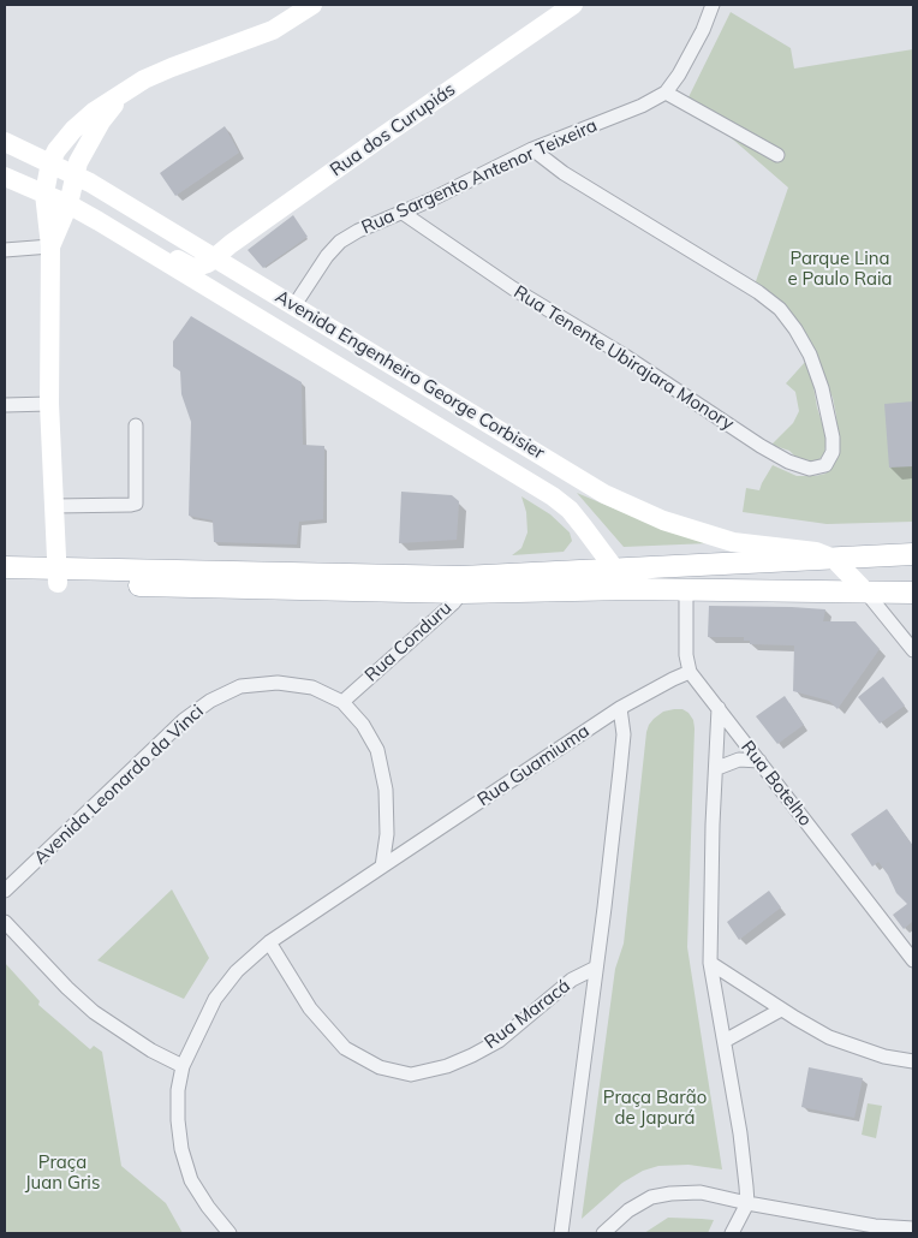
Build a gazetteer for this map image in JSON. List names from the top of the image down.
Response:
{
  "streets": {
    "main road": ["Rua dos Curupiás", "Avenida Engenheiro George Corbisier"],
    "street": [
      "Rua Sargento Antenor Teixeira",
      "Rua Tenente Ubirajara Monory",
      "Rua Conduru",
      "Rua Guamiuma",
      "Rua Botelho",
      "Avenida Leonardo da Vinci",
      "Rua Maracá"
    ]
  },
  "crossings": [
    ["Rua dos Curupiás", "Avenida Engenheiro George Corbisier"],
    ["Rua Sargento Antenor Teixeira", "Rua Tenente Ubirajara Monory"],
    ["Rua Sargento Antenor Teixeira", "Avenida Engenheiro George Corbisier"],
    ["Rua Conduru", "Avenida Leonardo da Vinci"],
    ["Rua Guamiuma", "Rua Botelho"],
    ["Rua Guamiuma", "Avenida Leonardo da Vinci"]
  ],
  "parks": ["Parque Lina e Paulo Raia", "Praça Barão de Japurá", "Praça Juan Gris"]
}
